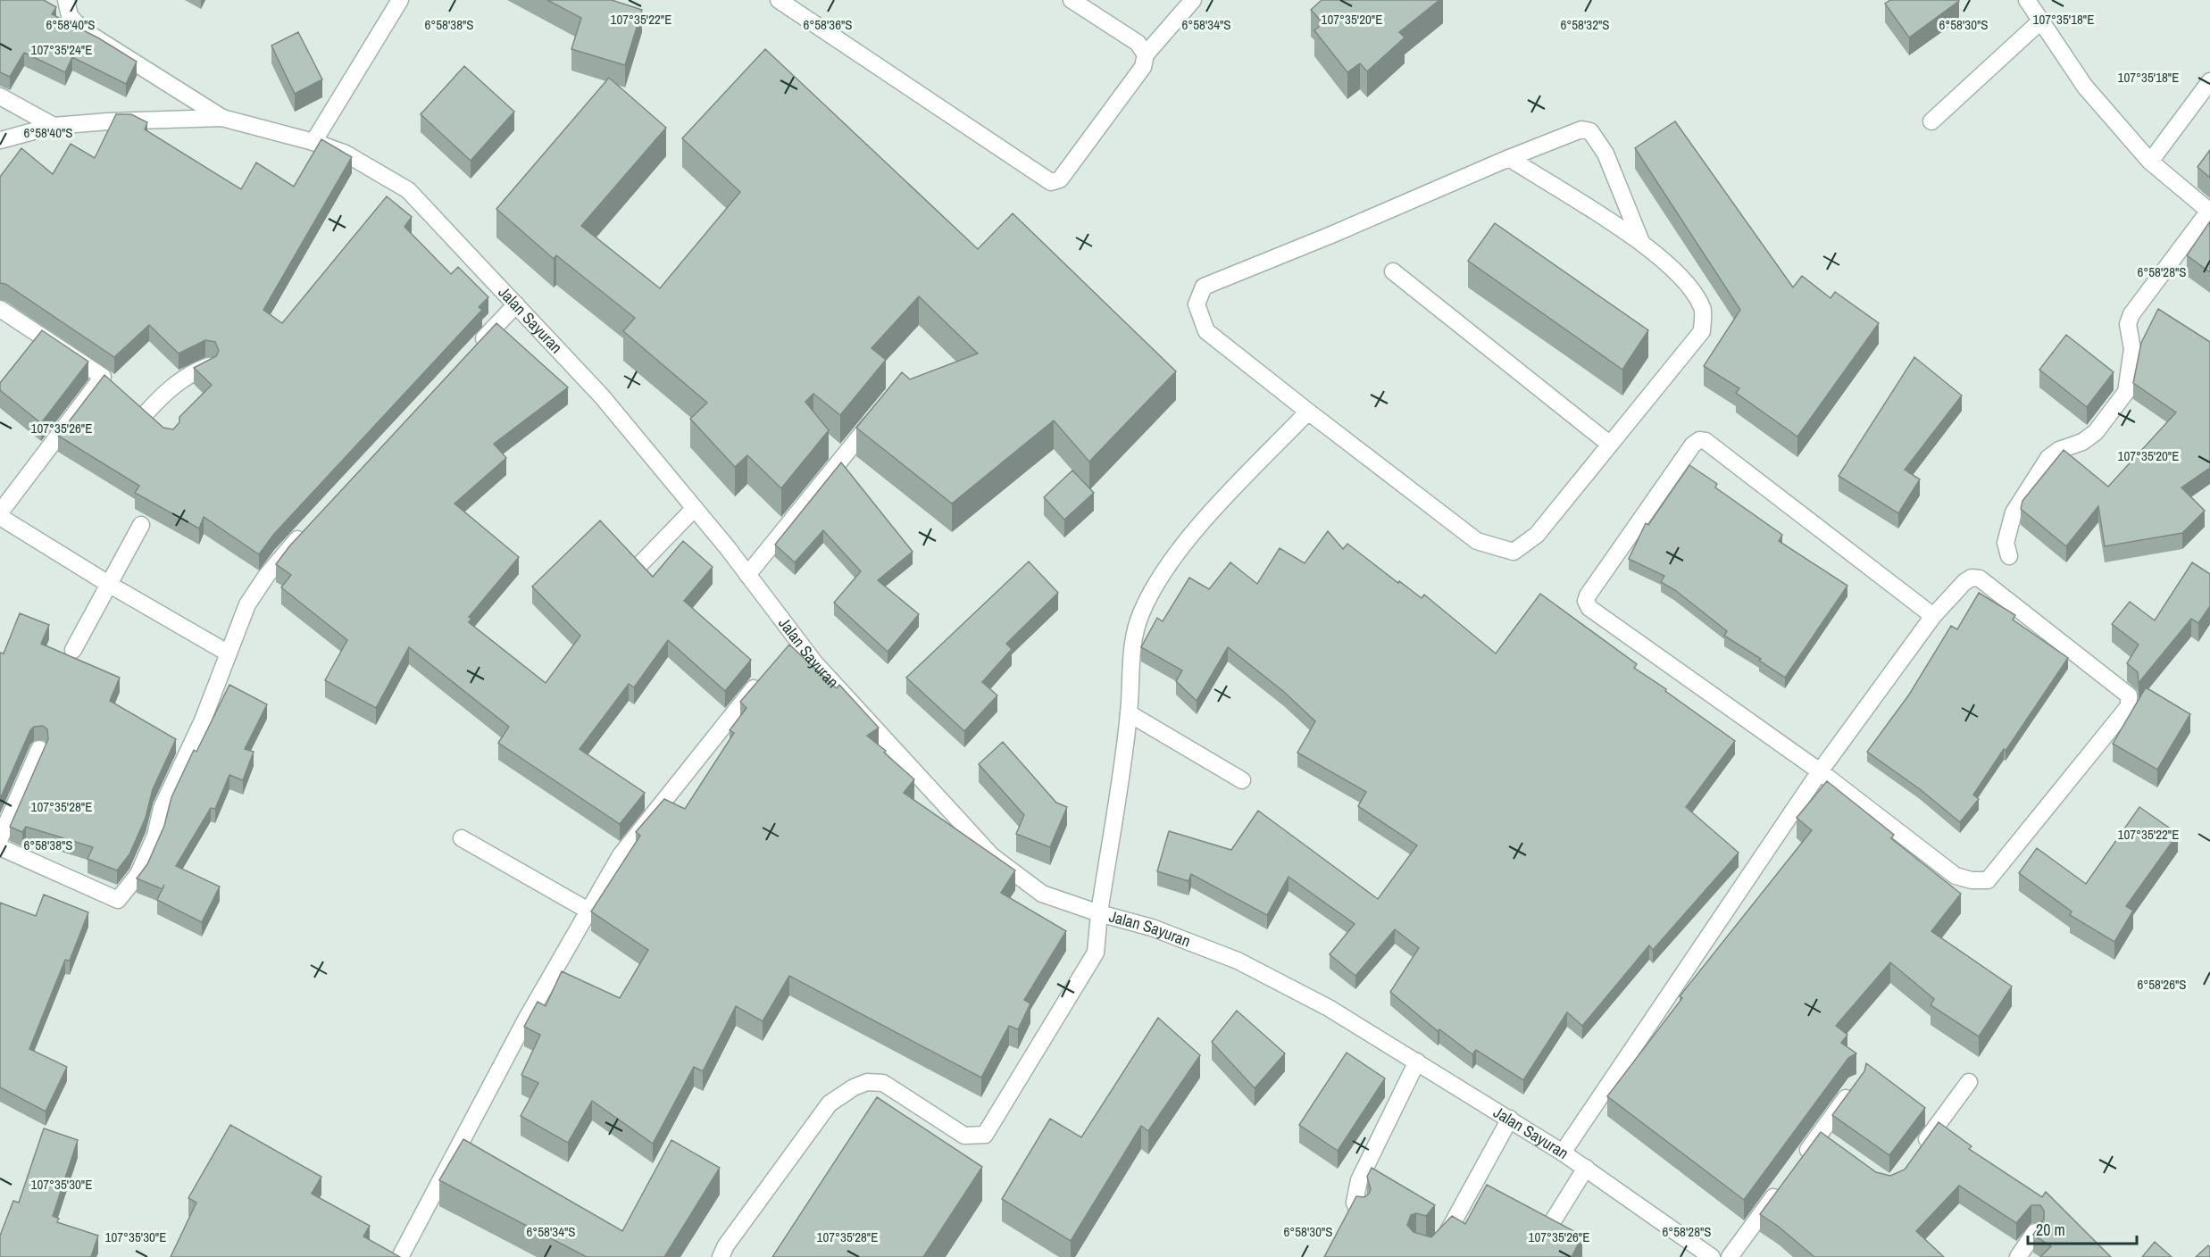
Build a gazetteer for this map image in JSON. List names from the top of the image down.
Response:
{
  "streets": {
    "street": ["Jalan Sayuran"]
  },
  "scale_bar": "20 m",
  "coordinates": [
    "107°35'22\"E",
    "107°35'18\"E",
    "107°35'20\"E",
    "6°58'40\"S",
    "6°58'38\"S",
    "6°58'36\"S",
    "6°58'34\"S",
    "6°58'32\"S",
    "6°58'30\"S",
    "107°35'24\"E",
    "6°58'28\"S",
    "107°35'26\"E",
    "107°35'28\"E",
    "6°58'26\"S",
    "107°35'30\"E"
  ]
}
